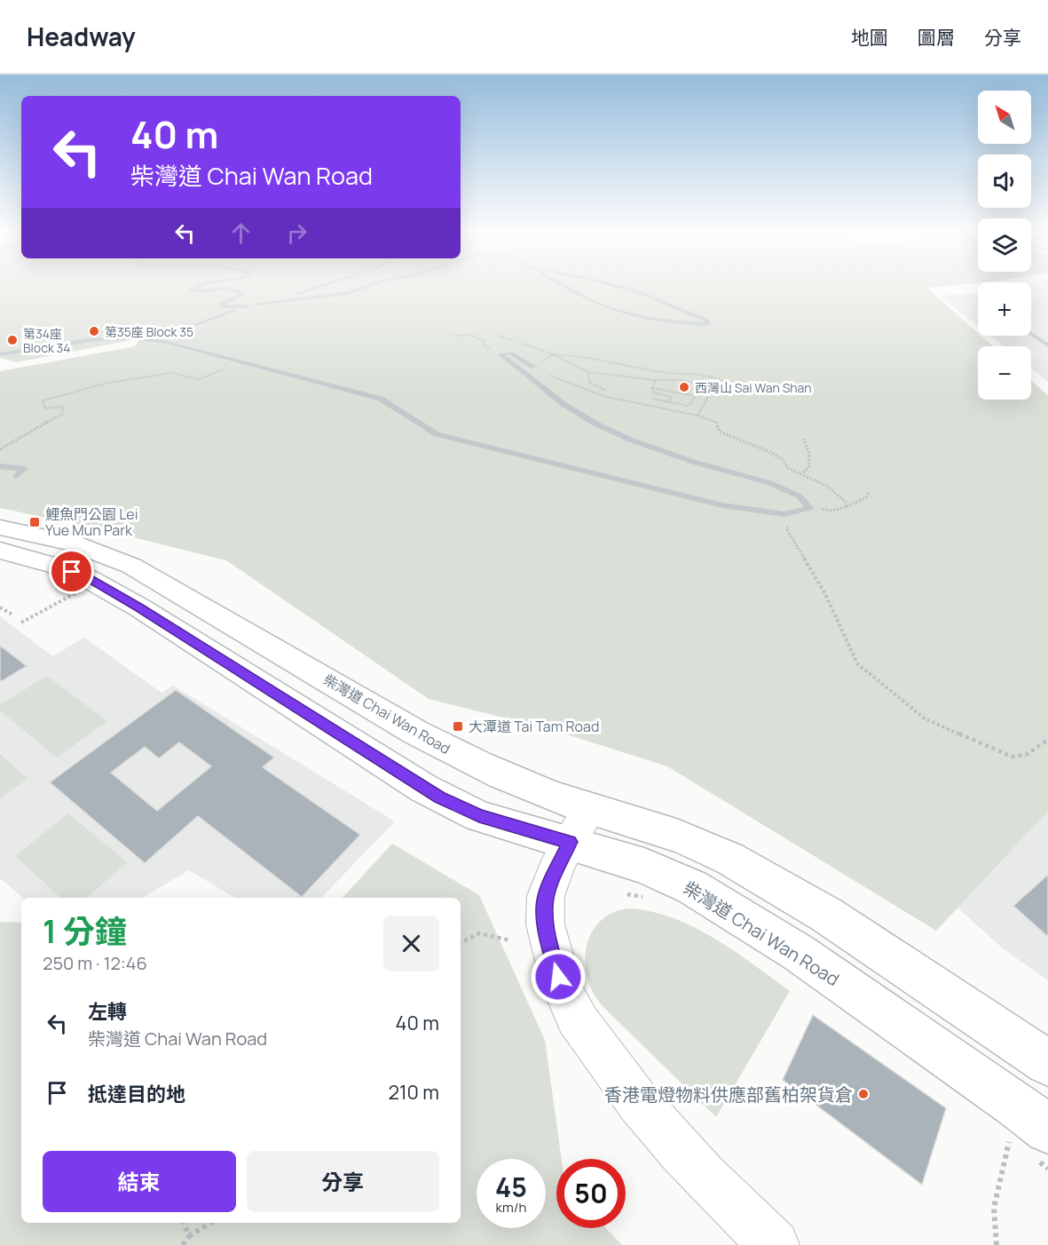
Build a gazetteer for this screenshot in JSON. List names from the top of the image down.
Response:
{
  "streets": {
    "main road": ["柴灣道 Chai Wan Road"]
  },
  "places": {
    "other": [
      "第35座 Block 35",
      "第34座 Block 34",
      "西灣山 Sai Wan Shan",
      "香港電燈物料供應部舊柏架貨倉"
    ],
    "transit": ["鯉魚門公園 Lei Yue Mun Park", "大潭道 Tai Tam Road"]
  },
  "north": "top left",
  "page": {
    "header": "Headway",
    "nav": ["地圖", "圖層", "分享"],
    "map_buttons": ["+", "−"],
    "turn": ["40 m", "柴灣道 Chai Wan Road"],
    "heading": ["1 分鐘", "250 m · 12:46"],
    "list": [
      {
        "name": "左轉",
        "note": "柴灣道 Chai Wan Road",
        "value": "40 m"
      },
      {
        "name": "抵達目的地",
        "value": "210 m"
      }
    ],
    "buttons": ["結束", "分享"],
    "speed": "45 km/h",
    "limit": "50"
  }
}
